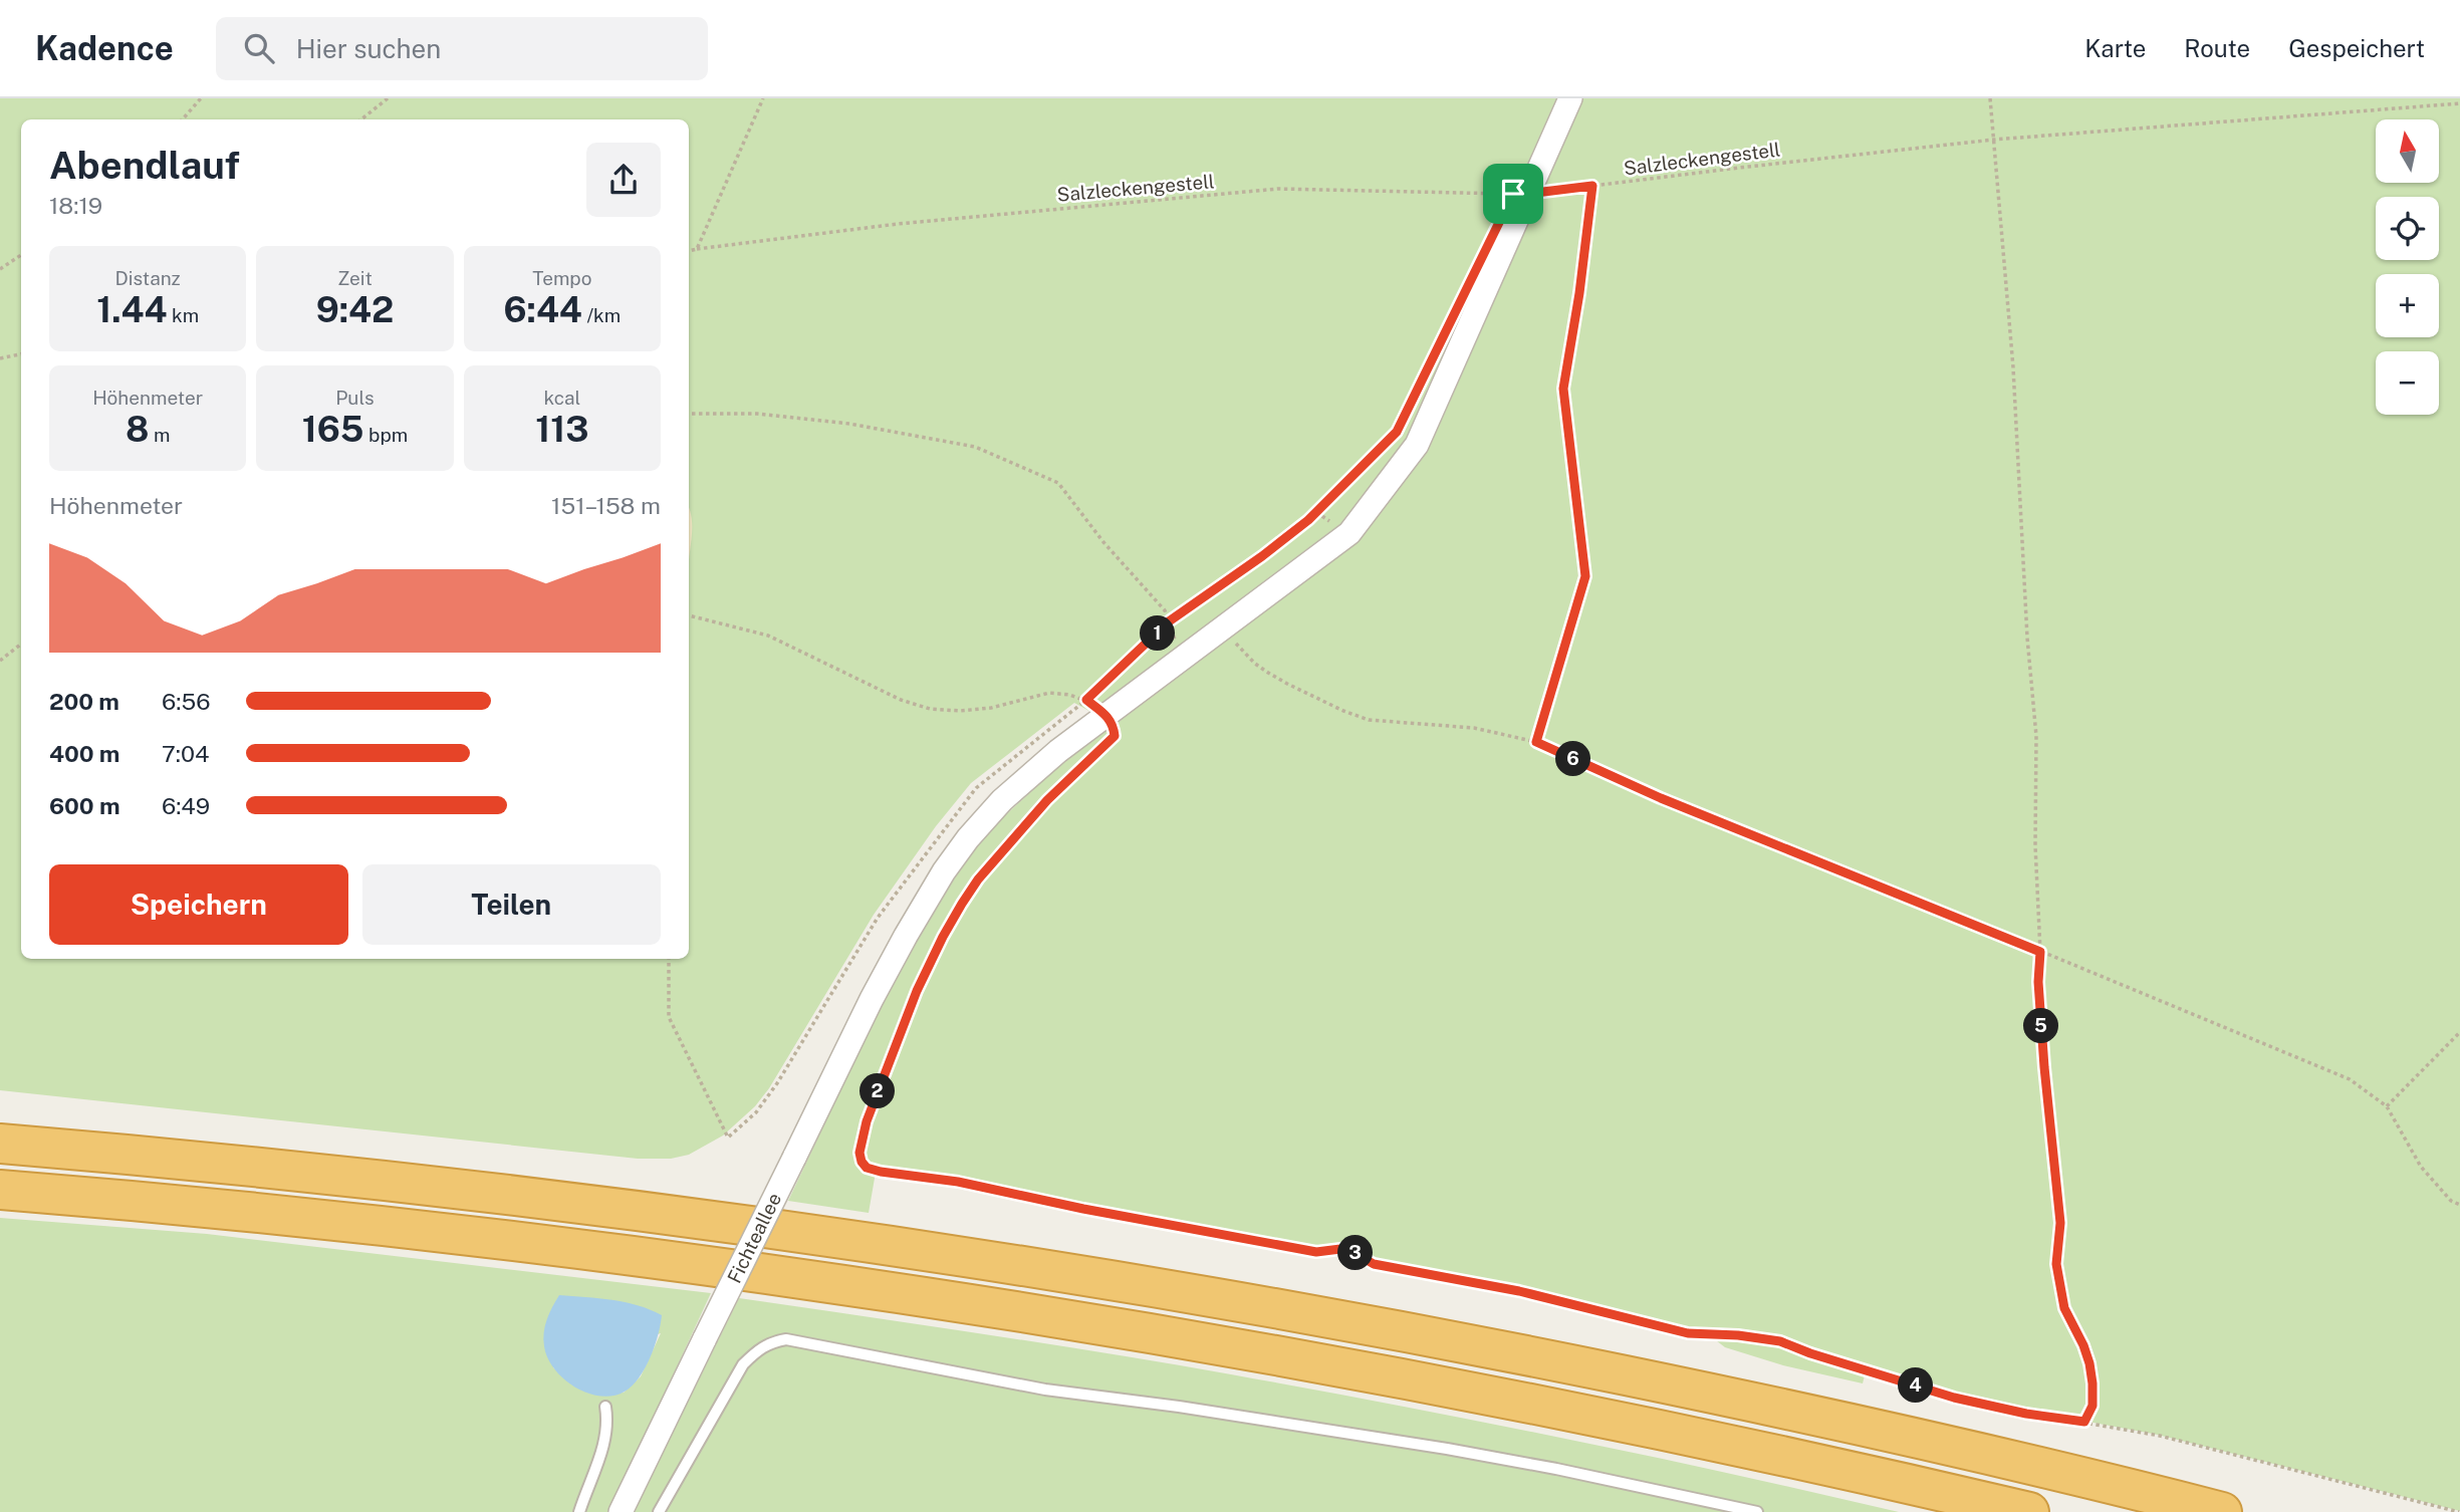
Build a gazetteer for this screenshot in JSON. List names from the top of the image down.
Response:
{
  "streets": {
    "street": ["Fichteallee"],
    "path": ["Salzleckengestell"]
  },
  "crossings": [
    ["Salzleckengestell", "Fichteallee"]
  ],
  "north": "top",
  "page": {
    "header": "Kadence",
    "search": "Hier suchen",
    "nav": ["Karte", "Route", "Gespeichert"],
    "map_buttons": ["+", "−"],
    "heading": ["Abendlauf", "18:19"],
    "stats": [
      ["Distanz", "1.44 km"],
      ["Zeit", "9:42"],
      ["Tempo", "6:44 /km"],
      ["Höhenmeter", "8 m"],
      ["Puls", "165 bpm"],
      ["kcal", "113"]
    ],
    "chart": ["Höhenmeter", "151–158 m"],
    "pins": [
      "1",
      "6",
      "5",
      "2",
      "3",
      "4"
    ],
    "list": [
      {
        "name": "200 m",
        "note": "6:56"
      },
      {
        "name": "400 m",
        "note": "7:04"
      },
      {
        "name": "600 m",
        "note": "6:49"
      }
    ],
    "buttons": ["Speichern", "Teilen"]
  }
}
